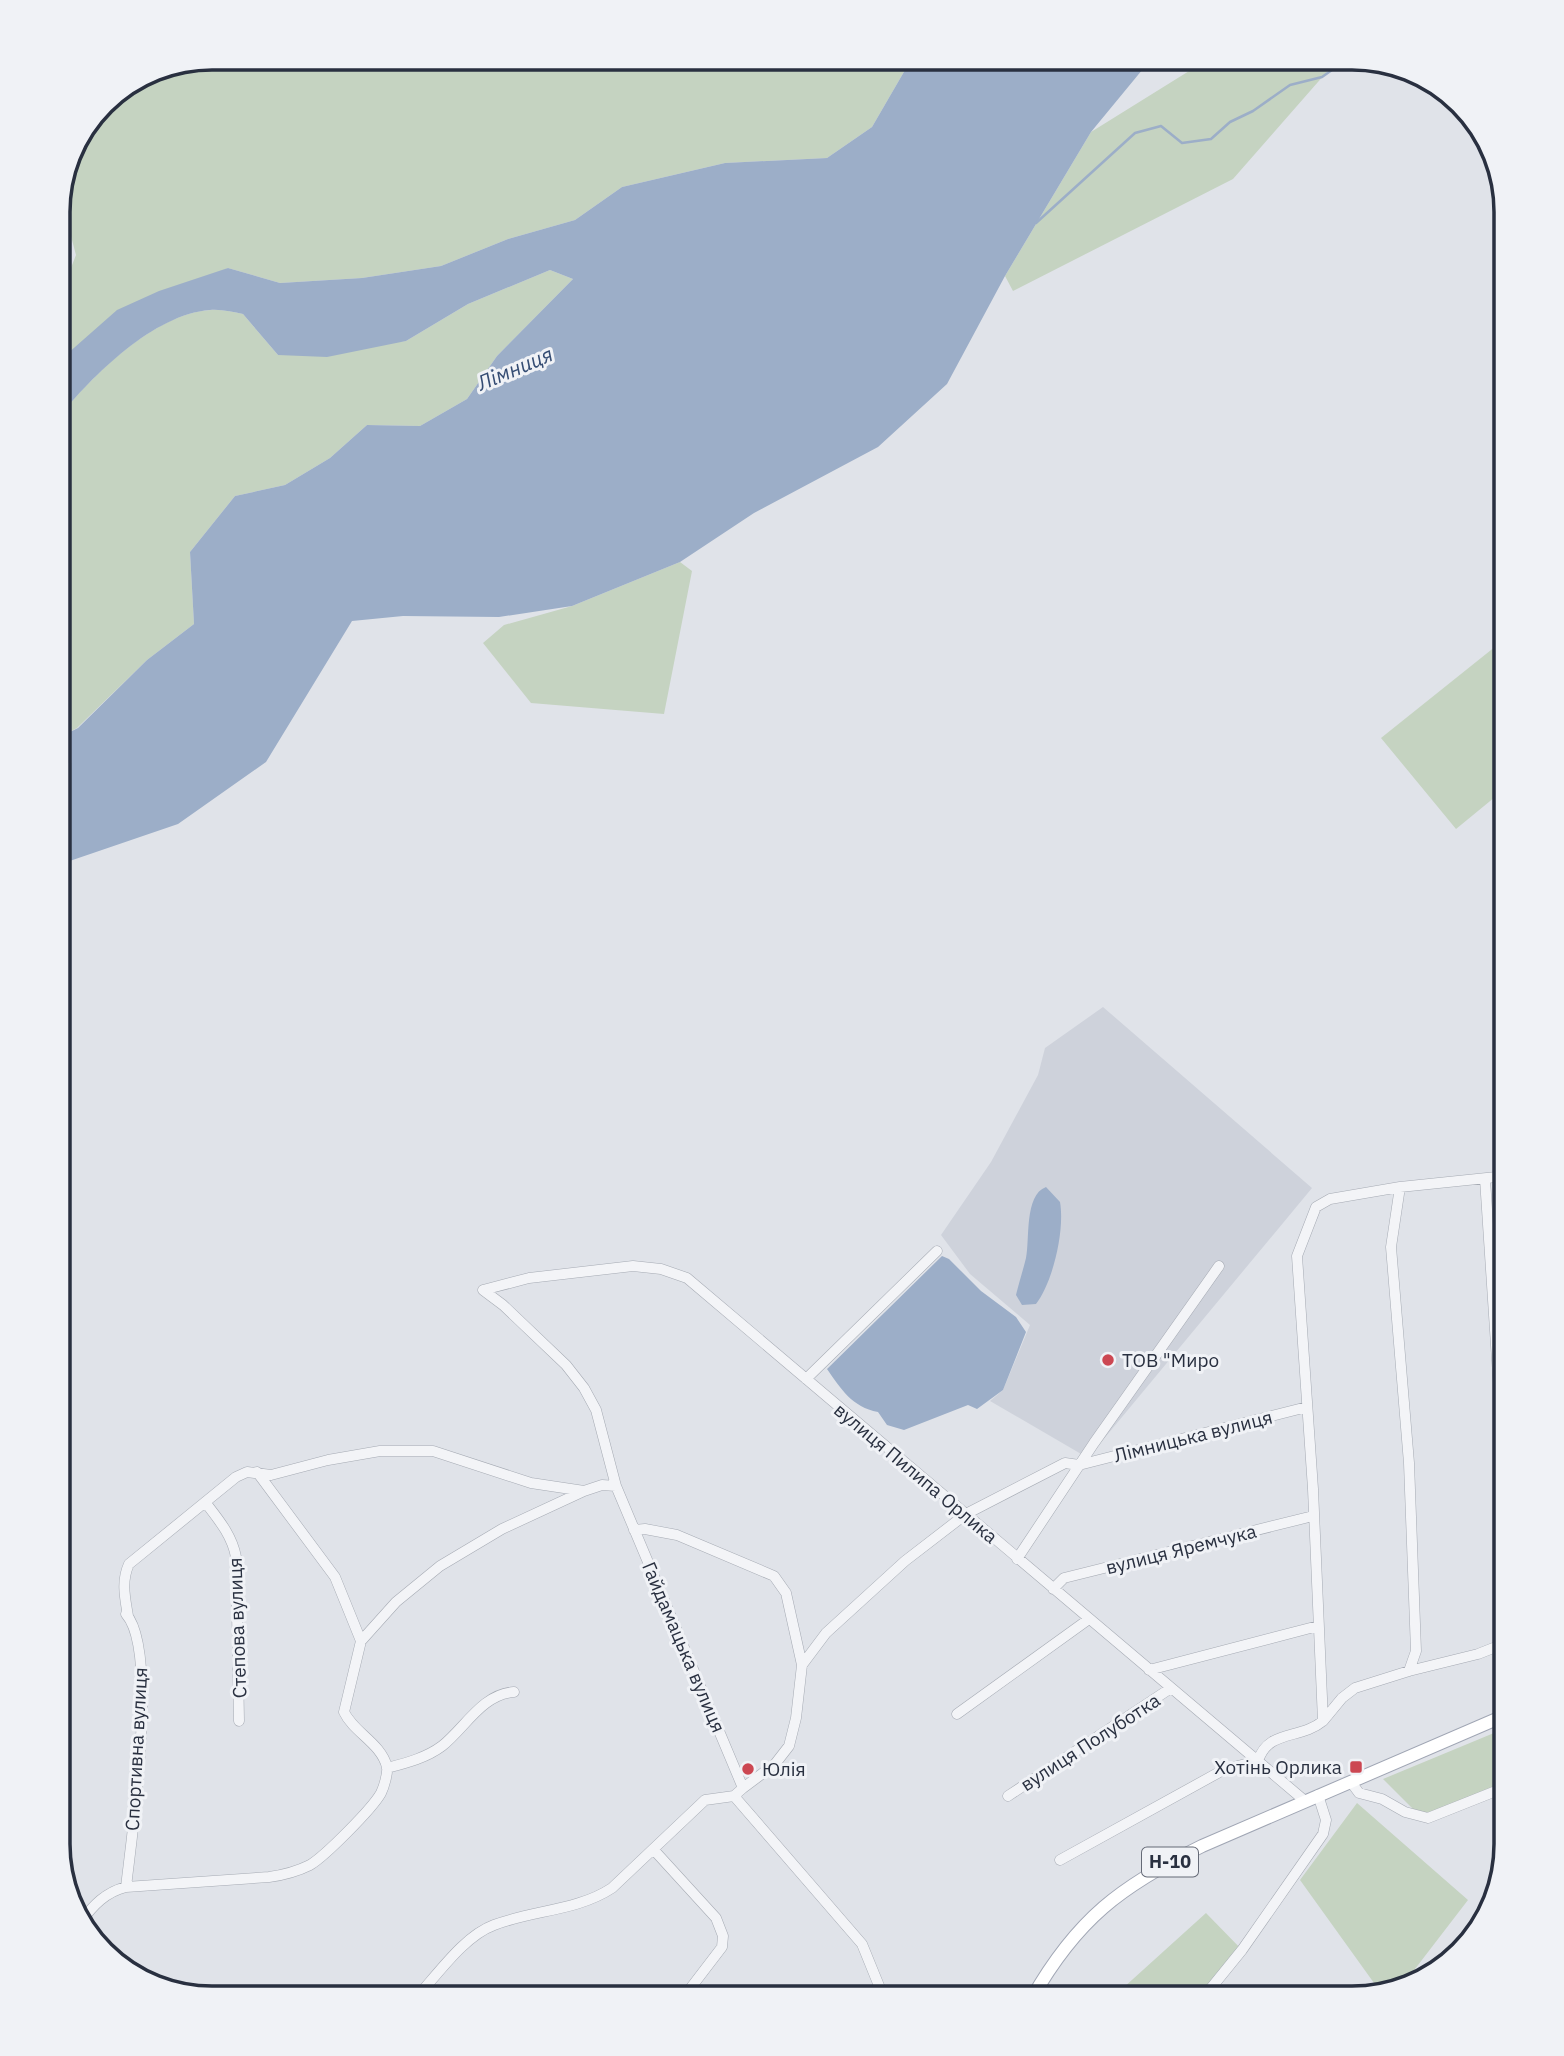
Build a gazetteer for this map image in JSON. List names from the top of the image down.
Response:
{
  "streets": {
    "main road": ["Н-10"],
    "street": [
      "Лімницька вулиця",
      "вулиця Пилипа Орлика",
      "вулиця Яремчука",
      "Степова вулиця",
      "Гайдамацька вулиця",
      "вулиця Полуботка",
      "Спортивна вулиця"
    ]
  },
  "crossings": [
    ["Лімницька вулиця", "вулиця Пилипа Орлика"],
    ["вулиця Пилипа Орлика", "вулиця Яремчука"],
    ["вулиця Пилипа Орлика", "Гайдамацька вулиця"],
    ["вулиця Пилипа Орлика", "вулиця Полуботка"],
    ["вулиця Пилипа Орлика", "Н-10"],
    ["Степова вулиця", "Спортивна вулиця"]
  ],
  "water": ["Лімниця"],
  "places": {
    "other": ["ТОВ \"Миро", "Юлія"],
    "transit": ["Хотінь Орлика"]
  }
}
